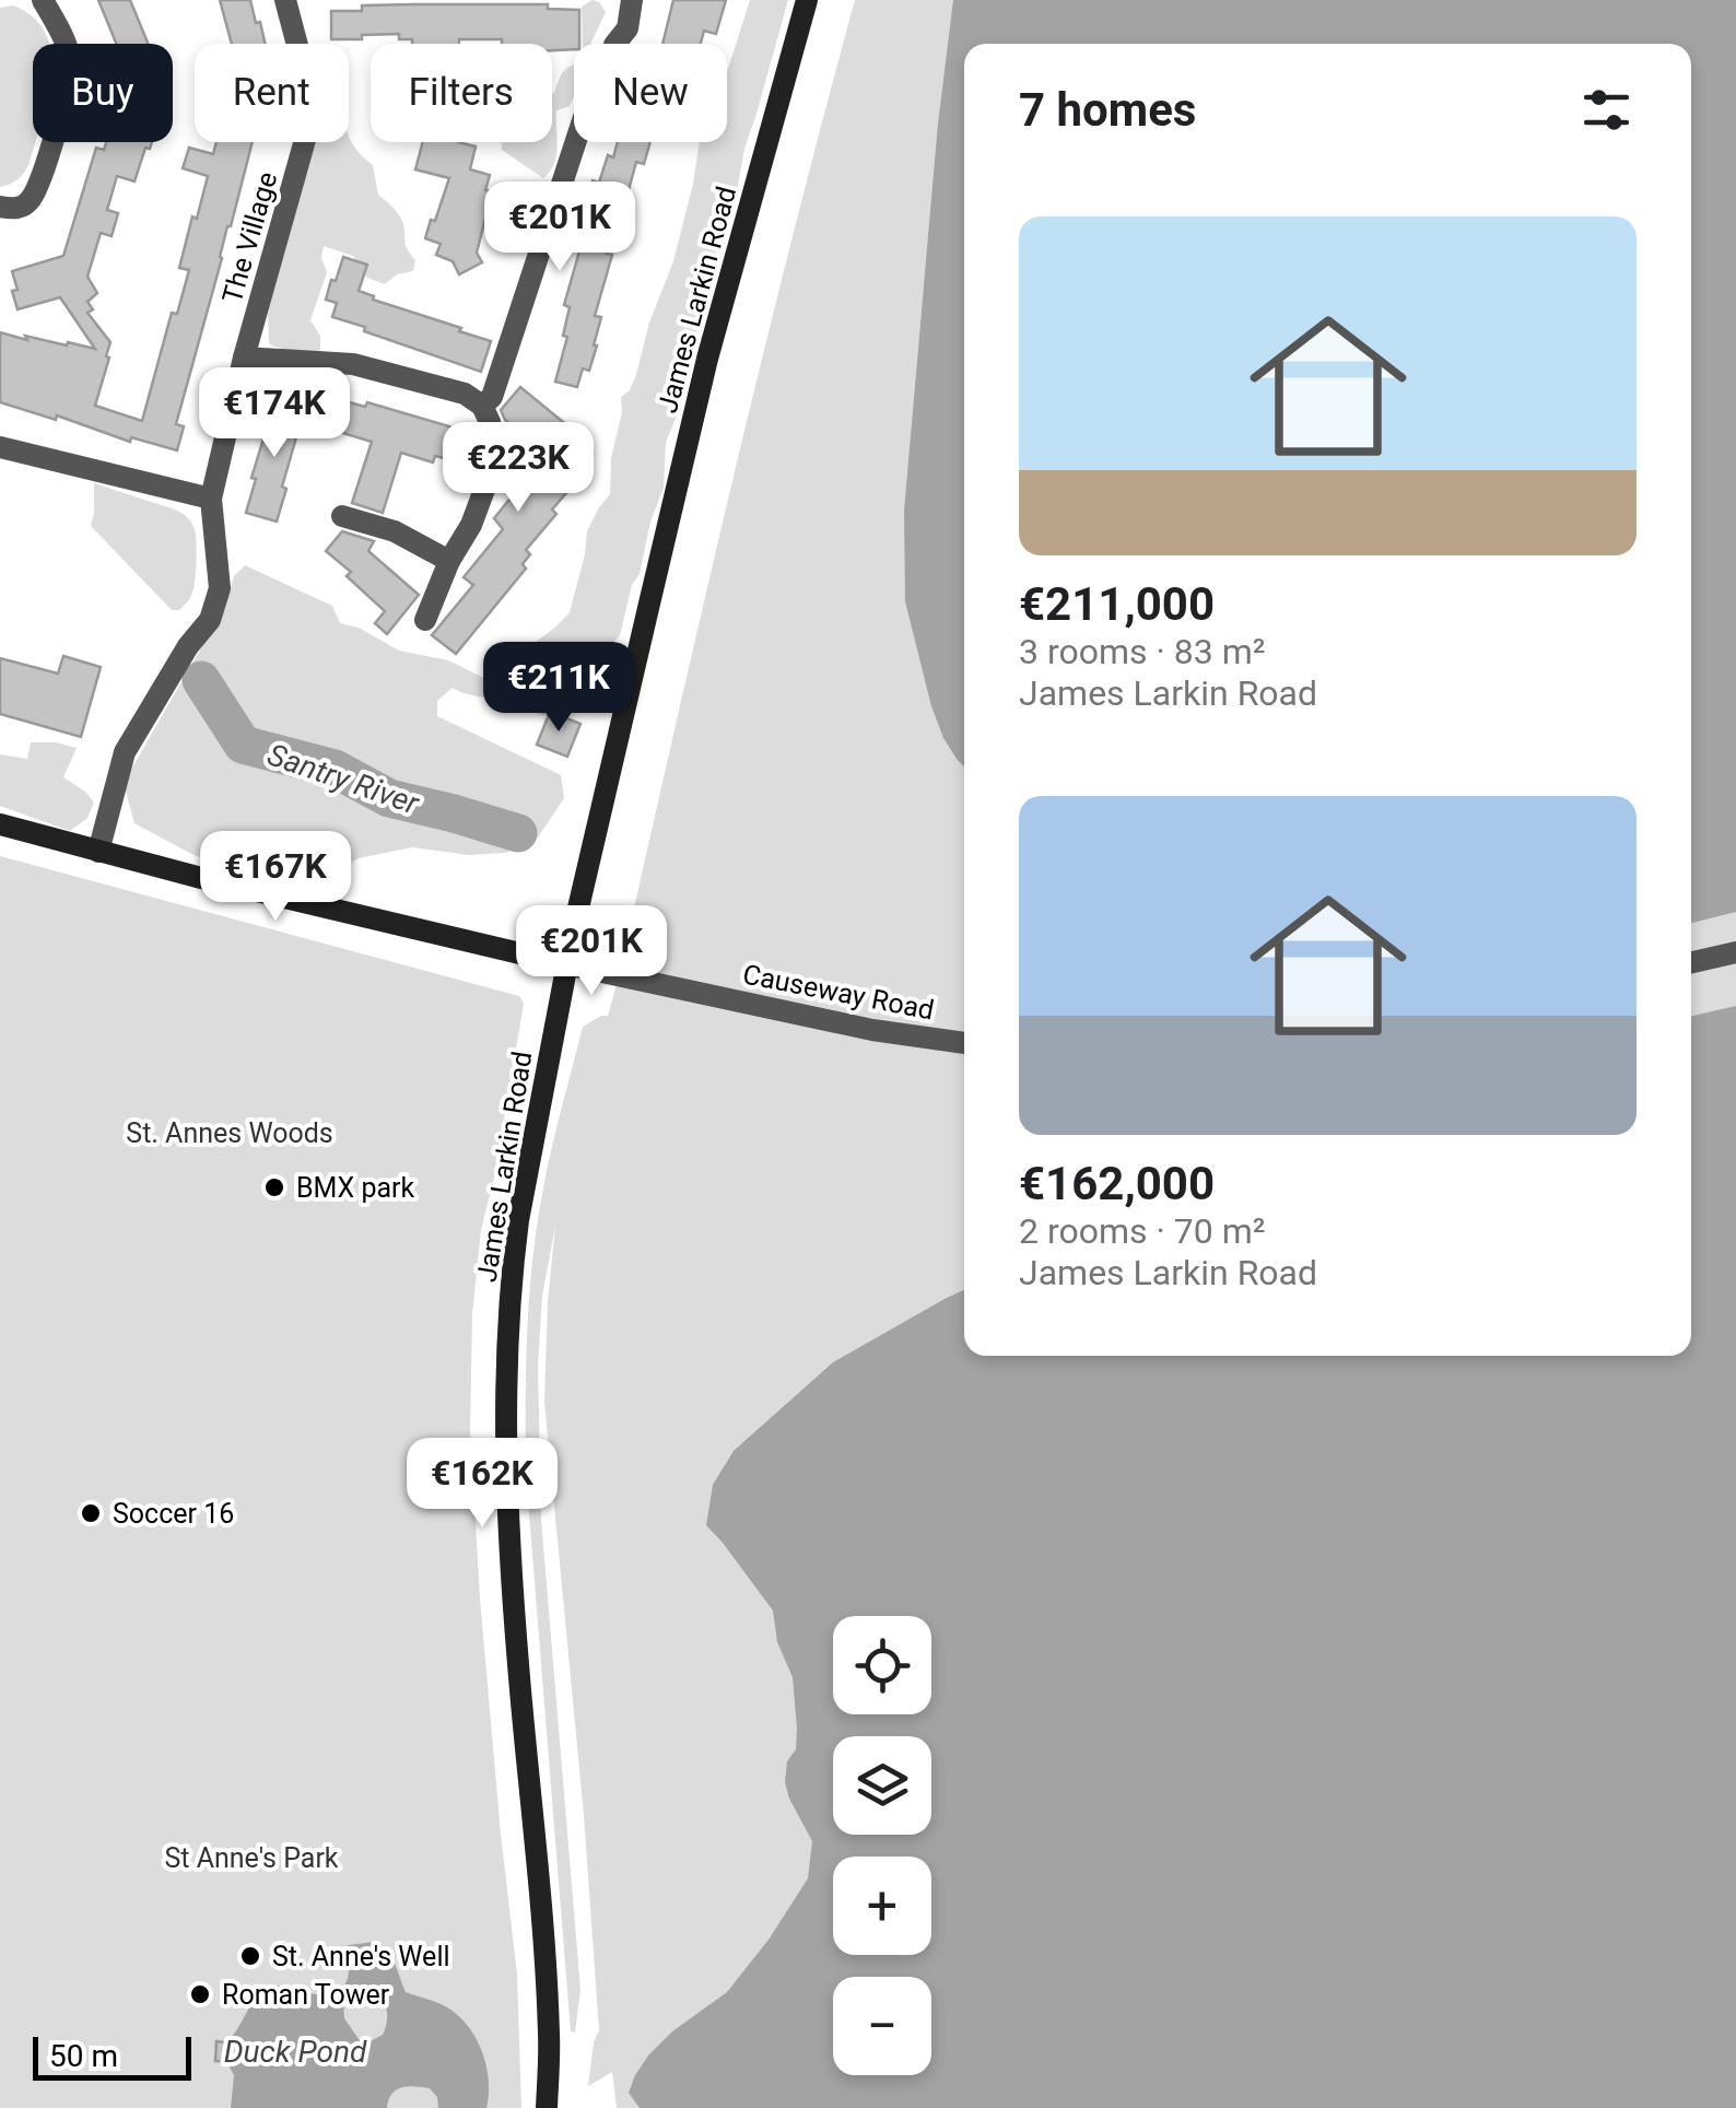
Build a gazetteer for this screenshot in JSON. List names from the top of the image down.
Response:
{
  "streets": {
    "main road": ["James Larkin Road"],
    "street": ["The Village", "Causeway Road"]
  },
  "crossings": [
    ["James Larkin Road", "Causeway Road"]
  ],
  "water": ["Santry River", "Duck Pond"],
  "parks": ["St. Annes Woods", "St Anne's Park"],
  "places": [
    "BMX park",
    "Soccer 16",
    "St. Anne's Well",
    "Roman Tower"
  ],
  "scale_bar": "50 m",
  "page": {
    "chip": [
      "Buy",
      "Rent",
      "Filters",
      "New"
    ],
    "heading": "7 homes",
    "list": [
      {
        "name": "€211,000",
        "note": "3 rooms · 83 m² · James Larkin Road"
      },
      {
        "name": "€162,000",
        "note": "2 rooms · 70 m² · James Larkin Road"
      }
    ],
    "price": [
      "€201K",
      "€174K",
      "€223K",
      "€211K",
      "€167K",
      "€201K",
      "€162K"
    ],
    "map_buttons": ["+", "−"],
    "scale": "50 m"
  }
}
